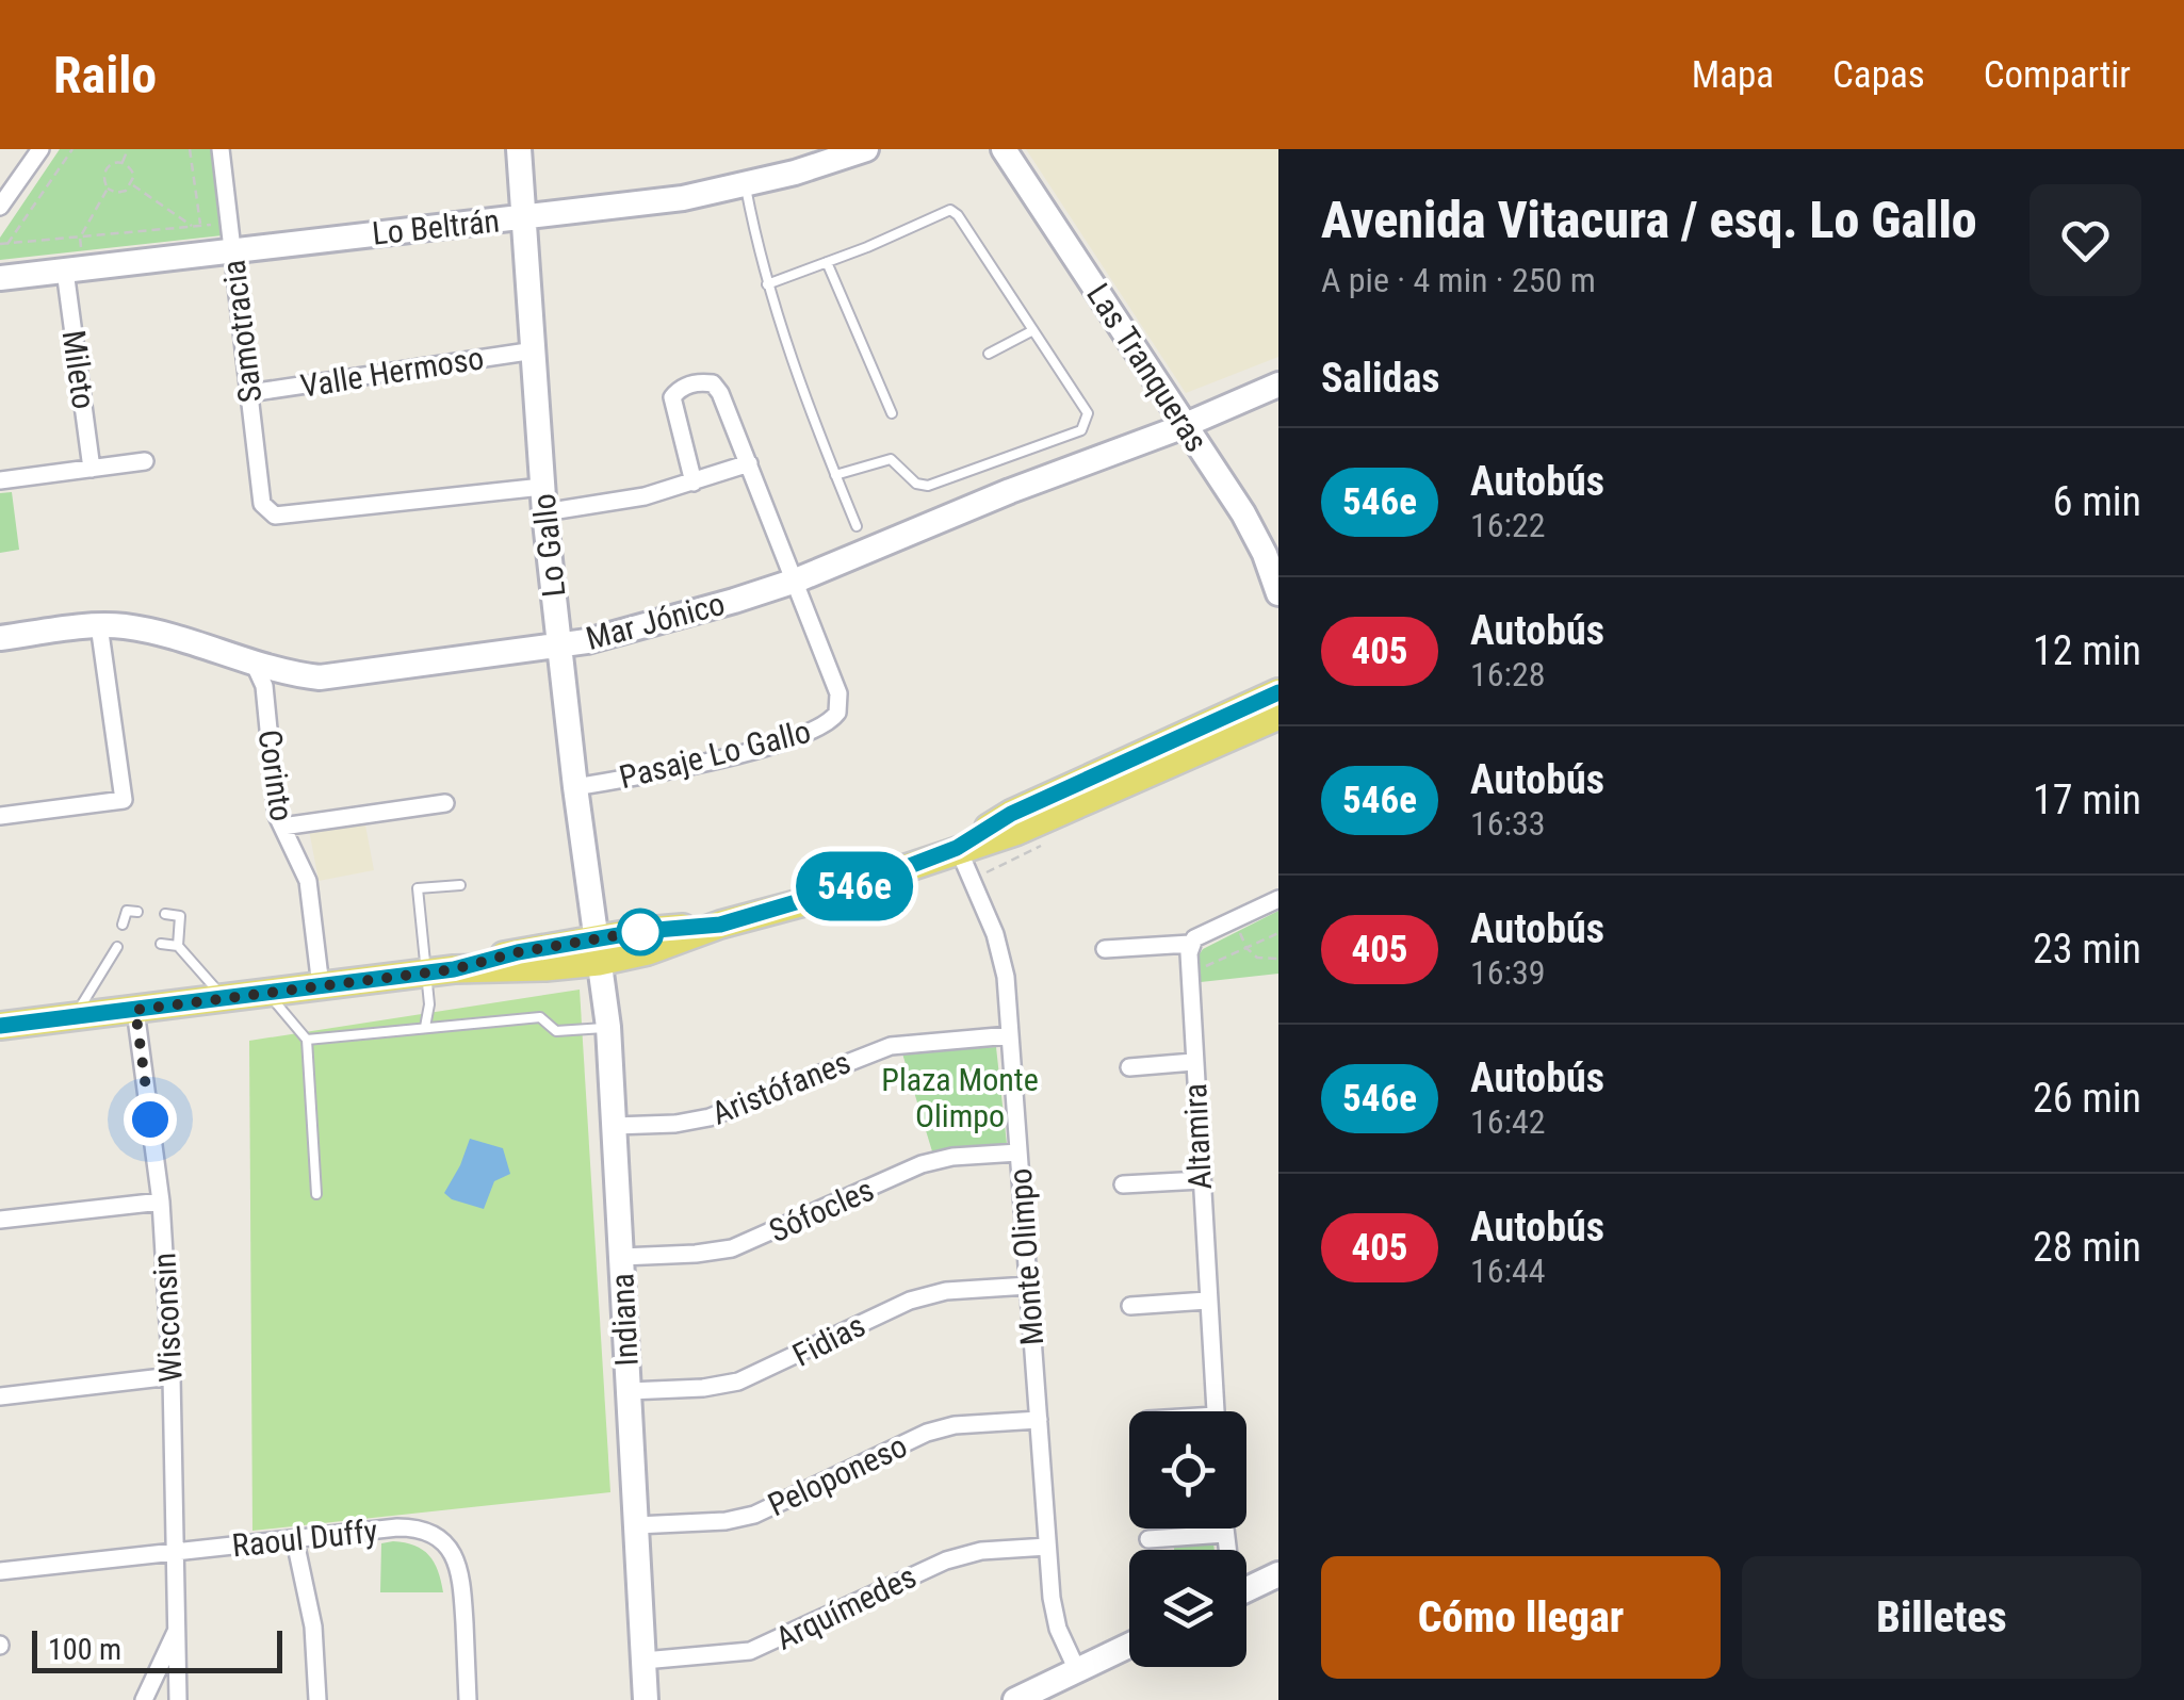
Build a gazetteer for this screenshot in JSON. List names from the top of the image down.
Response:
{
  "streets": {
    "street": [
      "Lo Beltrán",
      "Samotracia",
      "Las Tranqueras",
      "Mileto",
      "Valle Hermoso",
      "Lo Gallo",
      "Mar Jónico",
      "Pasaje Lo Gallo",
      "Corinto",
      "Aristófanes",
      "Altamira",
      "Sófocles",
      "Monte Olimpo",
      "Wisconsin",
      "Indiana",
      "Fidias",
      "Peloponeso",
      "Raoul Duffy",
      "Arquímedes"
    ]
  },
  "crossings": [
    ["Lo Beltrán", "Samotracia"],
    ["Lo Beltrán", "Mileto"],
    ["Lo Beltrán", "Lo Gallo"],
    ["Samotracia", "Valle Hermoso"],
    ["Samotracia", "Lo Gallo"],
    ["Las Tranqueras", "Mar Jónico"],
    ["Valle Hermoso", "Lo Gallo"],
    ["Lo Gallo", "Mar Jónico"],
    ["Lo Gallo", "Pasaje Lo Gallo"],
    ["Lo Gallo", "Indiana"],
    ["Mar Jónico", "Pasaje Lo Gallo"],
    ["Mar Jónico", "Corinto"],
    ["Aristófanes", "Monte Olimpo"],
    ["Aristófanes", "Indiana"],
    ["Sófocles", "Monte Olimpo"],
    ["Sófocles", "Indiana"],
    ["Monte Olimpo", "Fidias"],
    ["Monte Olimpo", "Peloponeso"],
    ["Monte Olimpo", "Arquímedes"],
    ["Wisconsin", "Raoul Duffy"],
    ["Indiana", "Fidias"],
    ["Indiana", "Peloponeso"],
    ["Indiana", "Arquímedes"]
  ],
  "parks": ["Plaza Monte Olimpo"],
  "lines": ["bus line 546e"],
  "scale_bar": "100 m",
  "page": {
    "header": "Railo",
    "nav": ["Mapa", "Capas", "Compartir"],
    "on_map": "546e",
    "heading": [
      ["Avenida Vitacura / esq. Lo Gallo", "A pie · 4 min · 250 m"],
      "Salidas"
    ],
    "list": [
      {
        "mark": "546e",
        "name": "Autobús",
        "note": "16:22",
        "value": "6 min"
      },
      {
        "mark": "405",
        "name": "Autobús",
        "note": "16:28",
        "value": "12 min"
      },
      {
        "mark": "546e",
        "name": "Autobús",
        "note": "16:33",
        "value": "17 min"
      },
      {
        "mark": "405",
        "name": "Autobús",
        "note": "16:39",
        "value": "23 min"
      },
      {
        "mark": "546e",
        "name": "Autobús",
        "note": "16:42",
        "value": "26 min"
      },
      {
        "mark": "405",
        "name": "Autobús",
        "note": "16:44",
        "value": "28 min"
      }
    ],
    "buttons": ["Cómo llegar", "Billetes"],
    "scale": "100 m"
  }
}
